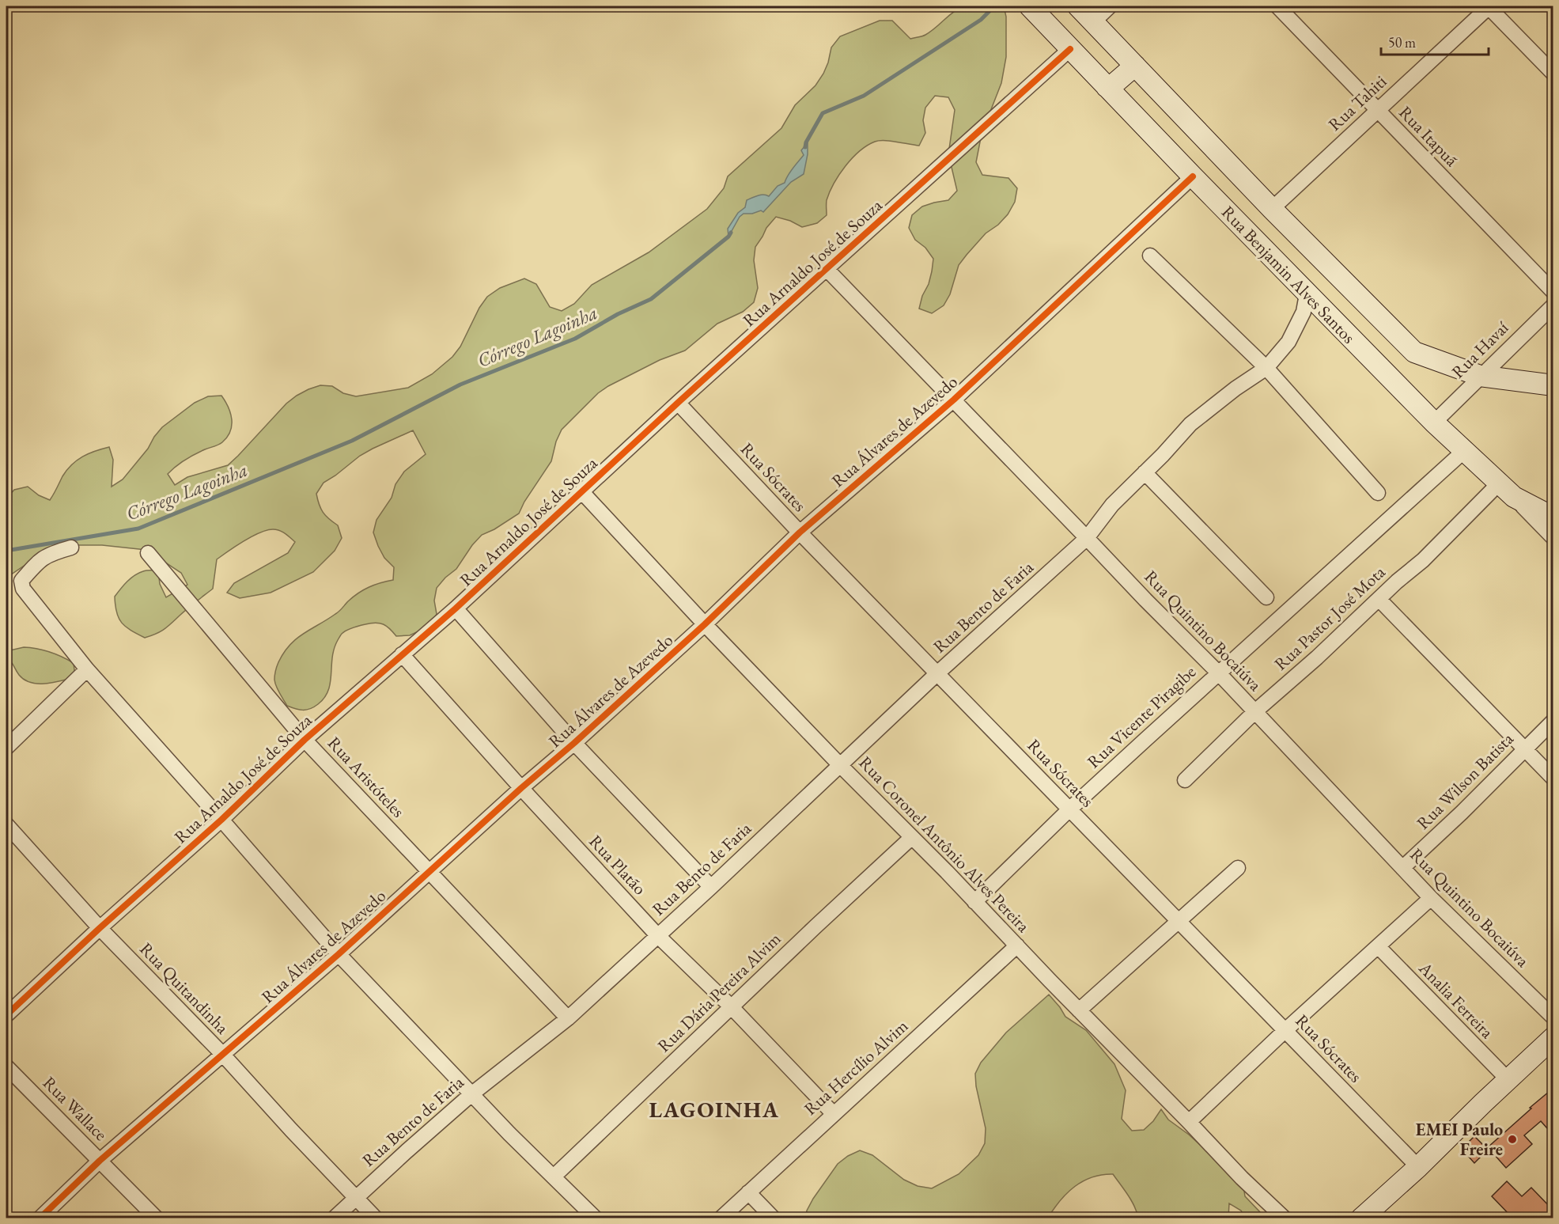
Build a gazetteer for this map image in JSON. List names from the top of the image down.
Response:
{
  "streets": {
    "main road": ["Rua Benjamin Alves Santos"],
    "street": [
      "Rua Tahiti",
      "Rua Itapuã",
      "Rua Arnaldo José de Souza",
      "Rua Havaí",
      "Rua Álvares de Azevedo",
      "Rua Sócrates",
      "Rua Bento de Faria",
      "Rua Pastor José Mota",
      "Rua Quintino Bocaiúva",
      "Rua Vicente Piragibe",
      "Rua Aristóteles",
      "Rua Wilson Batista",
      "Rua Coronel Antônio Alves Pereira",
      "Rua Platão",
      "Rua Quitandinha",
      "Rua Dária Pereira Alvim",
      "Analia Ferreira",
      "Rua Hercílio Alvim",
      "Rua Wallace"
    ]
  },
  "crossings": [
    ["Rua Tahiti", "Rua Itapuã"],
    ["Rua Tahiti", "Rua Benjamin Alves Santos"],
    ["Rua Arnaldo José de Souza", "Rua Benjamin Alves Santos"],
    ["Rua Arnaldo José de Souza", "Rua Sócrates"],
    ["Rua Arnaldo José de Souza", "Rua Quintino Bocaiúva"],
    ["Rua Arnaldo José de Souza", "Rua Aristóteles"],
    ["Rua Arnaldo José de Souza", "Rua Coronel Antônio Alves Pereira"],
    ["Rua Arnaldo José de Souza", "Rua Platão"],
    ["Rua Arnaldo José de Souza", "Rua Quitandinha"],
    ["Rua Benjamin Alves Santos", "Rua Havaí"],
    ["Rua Benjamin Alves Santos", "Rua Álvares de Azevedo"],
    ["Rua Benjamin Alves Santos", "Rua Bento de Faria"],
    ["Rua Benjamin Alves Santos", "Rua Pastor José Mota"],
    ["Rua Benjamin Alves Santos", "Rua Vicente Piragibe"],
    ["Rua Álvares de Azevedo", "Rua Sócrates"],
    ["Rua Álvares de Azevedo", "Rua Quintino Bocaiúva"],
    ["Rua Álvares de Azevedo", "Rua Aristóteles"],
    ["Rua Álvares de Azevedo", "Rua Coronel Antônio Alves Pereira"],
    ["Rua Álvares de Azevedo", "Rua Platão"],
    ["Rua Álvares de Azevedo", "Rua Quitandinha"],
    ["Rua Álvares de Azevedo", "Rua Wallace"],
    ["Rua Sócrates", "Rua Bento de Faria"],
    ["Rua Sócrates", "Rua Vicente Piragibe"],
    ["Rua Bento de Faria", "Rua Quintino Bocaiúva"],
    ["Rua Bento de Faria", "Rua Aristóteles"],
    ["Rua Bento de Faria", "Rua Coronel Antônio Alves Pereira"],
    ["Rua Bento de Faria", "Rua Platão"],
    ["Rua Bento de Faria", "Rua Quitandinha"],
    ["Rua Pastor José Mota", "Rua Quintino Bocaiúva"],
    ["Rua Quintino Bocaiúva", "Rua Vicente Piragibe"],
    ["Rua Quintino Bocaiúva", "Rua Wilson Batista"],
    ["Rua Vicente Piragibe", "Rua Coronel Antônio Alves Pereira"],
    ["Rua Coronel Antônio Alves Pereira", "Rua Dária Pereira Alvim"],
    ["Rua Coronel Antônio Alves Pereira", "Rua Hercílio Alvim"],
    ["Rua Platão", "Rua Dária Pereira Alvim"],
    ["Rua Platão", "Rua Hercílio Alvim"]
  ],
  "districts": ["LAGOINHA"],
  "water": ["Córrego Lagoinha"],
  "places": ["EMEI Paulo Freire"],
  "scale_bar": "50 m"
}
